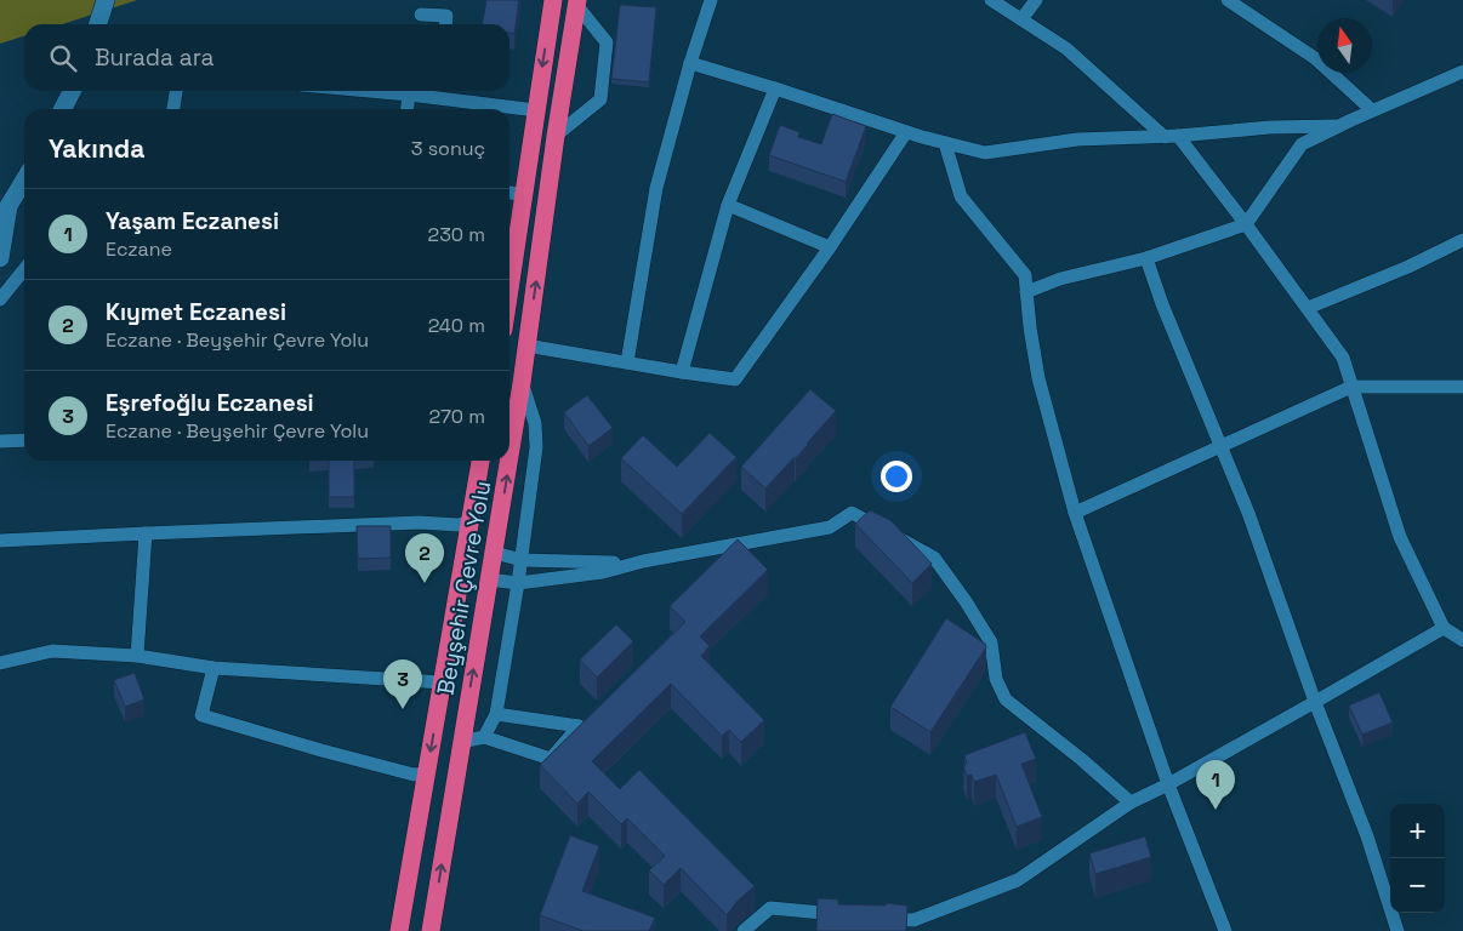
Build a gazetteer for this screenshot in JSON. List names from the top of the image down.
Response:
{
  "streets": {
    "highway": ["Beyşehir Çevre Yolu"]
  },
  "north": "top",
  "page": {
    "search": "Burada ara",
    "heading": ["Yakında", "3 sonuç"],
    "list": [
      {
        "mark": "1",
        "name": "Yaşam Eczanesi",
        "note": "Eczane",
        "value": "230 m"
      },
      {
        "mark": "2",
        "name": "Kıymet Eczanesi",
        "note": "Eczane · Beyşehir Çevre Yolu",
        "value": "240 m"
      },
      {
        "mark": "3",
        "name": "Eşrefoğlu Eczanesi",
        "note": "Eczane · Beyşehir Çevre Yolu",
        "value": "270 m"
      }
    ],
    "pins": ["2", "3", "1"],
    "map_buttons": ["+", "−"]
  }
}
